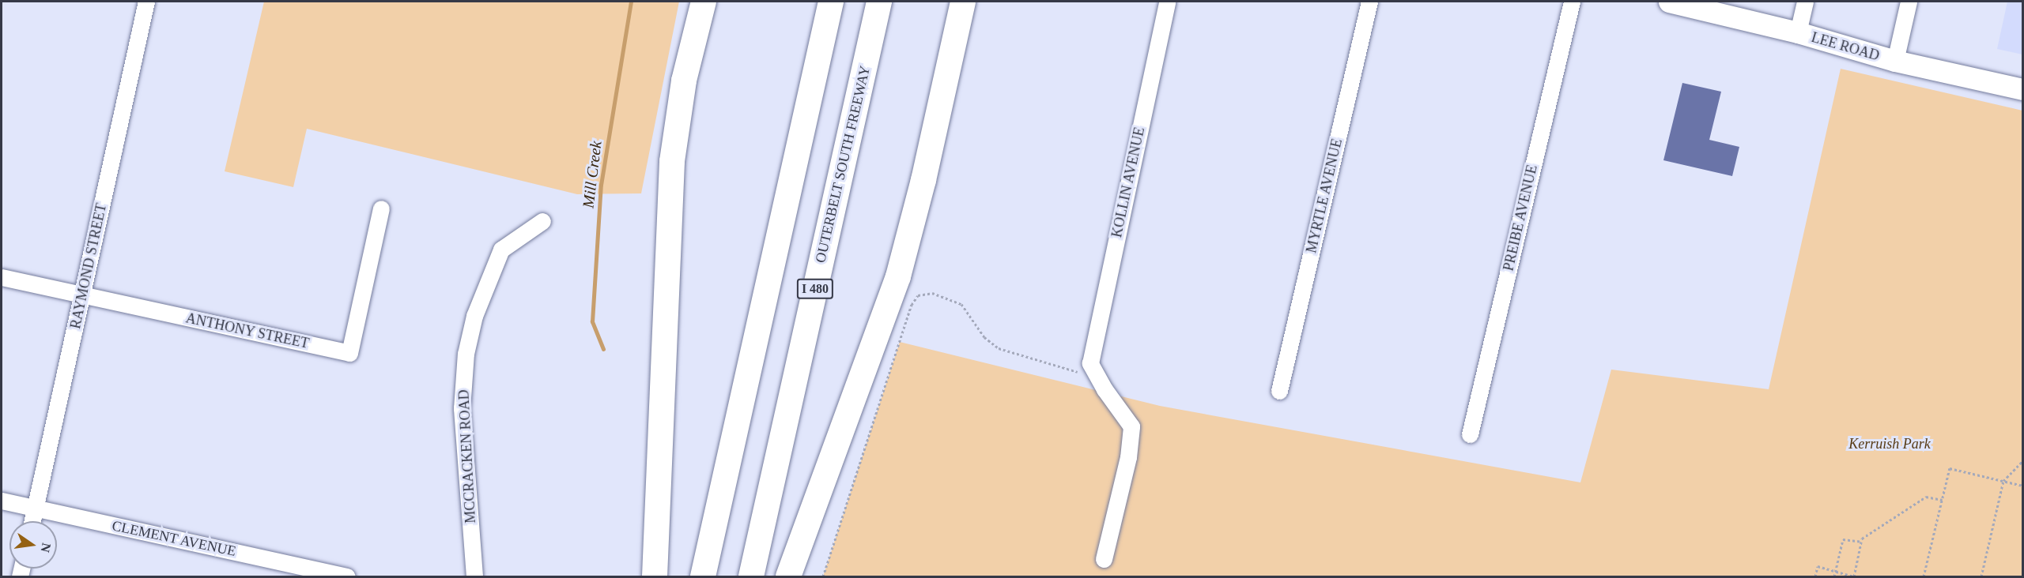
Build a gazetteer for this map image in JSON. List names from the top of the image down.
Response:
{
  "streets": {
    "highway": ["OUTERBELT SOUTH FREEWAY", "I 480"],
    "main road": ["LEE ROAD"],
    "street": [
      "KOLLIN AVENUE",
      "MYRTLE AVENUE",
      "PREIBE AVENUE",
      "RAYMOND STREET",
      "ANTHONY STREET",
      "MCCRACKEN ROAD",
      "CLEMENT AVENUE"
    ]
  },
  "crossings": [
    ["RAYMOND STREET", "ANTHONY STREET"],
    ["RAYMOND STREET", "CLEMENT AVENUE"]
  ],
  "water": ["Mill Creek"],
  "parks": ["Kerruish Park"],
  "north": "right"
}
